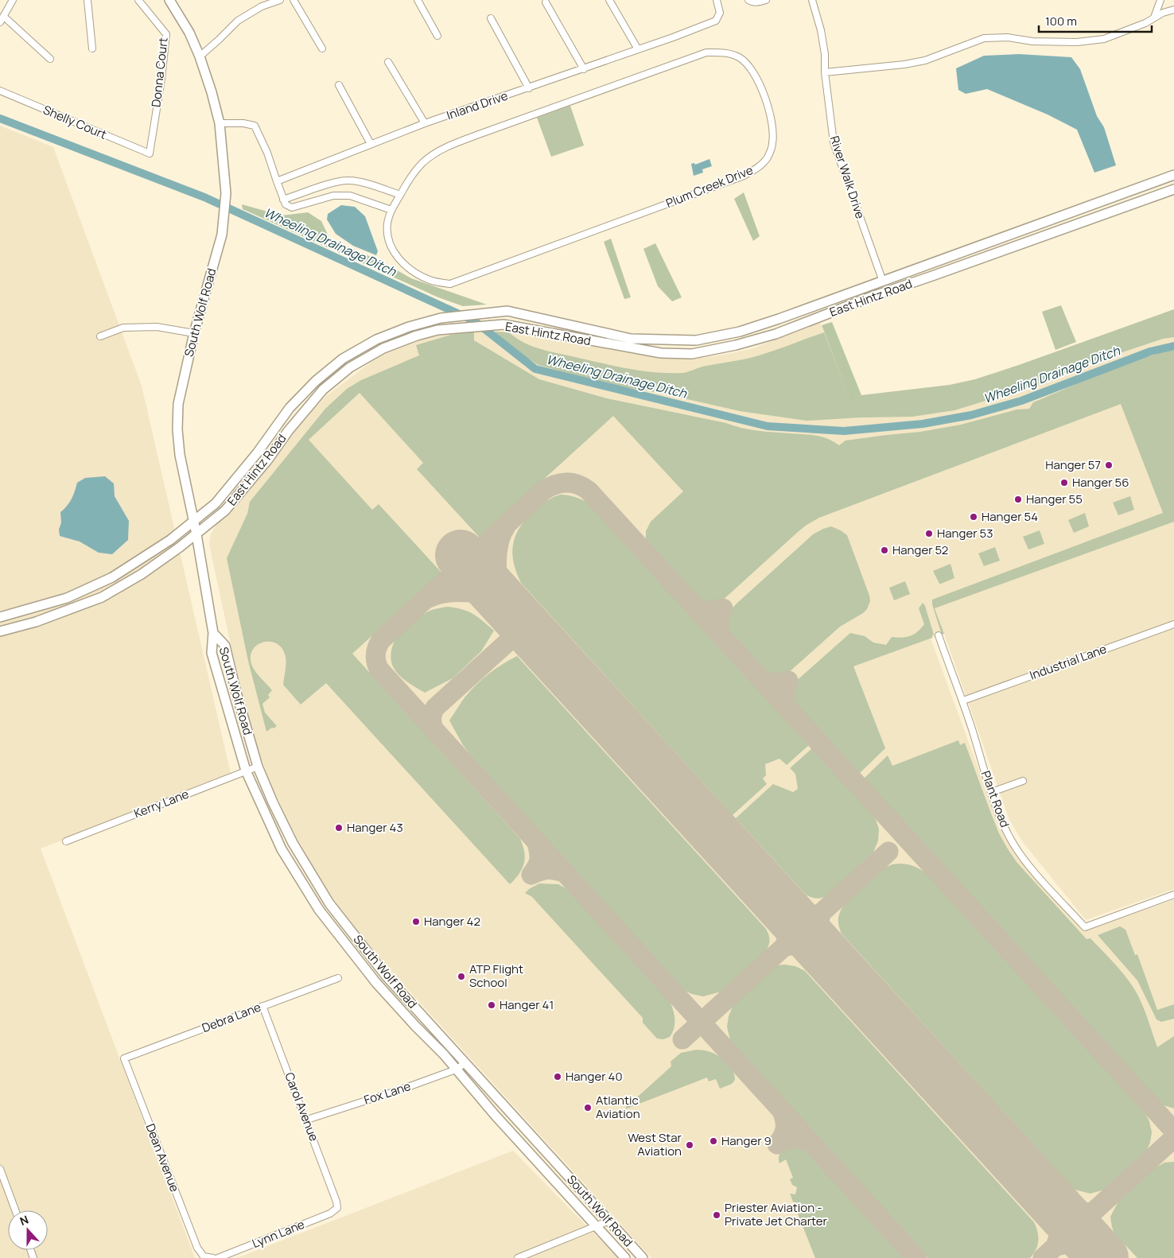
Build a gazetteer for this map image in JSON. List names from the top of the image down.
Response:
{
  "streets": {
    "main road": ["East Hintz Road", "South Wolf Road"],
    "street": [
      "Donna Court",
      "Inland Drive",
      "Shelly Court",
      "River Walk Drive",
      "Plum Creek Drive",
      "Industrial Lane",
      "Plant Road",
      "Kerry Lane",
      "Debra Lane",
      "Fox Lane",
      "Carol Avenue",
      "Dean Avenue",
      "Lynn Lane"
    ]
  },
  "crossings": [
    ["Donna Court", "Shelly Court"],
    ["River Walk Drive", "East Hintz Road"],
    ["East Hintz Road", "South Wolf Road"],
    ["South Wolf Road", "Kerry Lane"],
    ["South Wolf Road", "Fox Lane"],
    ["Industrial Lane", "Plant Road"],
    ["Debra Lane", "Carol Avenue"],
    ["Debra Lane", "Dean Avenue"],
    ["Fox Lane", "Carol Avenue"],
    ["Carol Avenue", "Lynn Lane"]
  ],
  "water": ["Wheeling Drainage Ditch"],
  "places": [
    "Hanger 57",
    "Hanger 56",
    "Hanger 55",
    "Hanger 54",
    "Hanger 53",
    "Hanger 52",
    "Hanger 43",
    "Hanger 42",
    "ATP Flight School",
    "Hanger 41",
    "Hanger 40",
    "Atlantic Aviation",
    "Hanger 9",
    "West Star Aviation",
    "Priester Aviation - Private Jet Charter"
  ],
  "scale_bar": "100 m",
  "north": "top"
}
